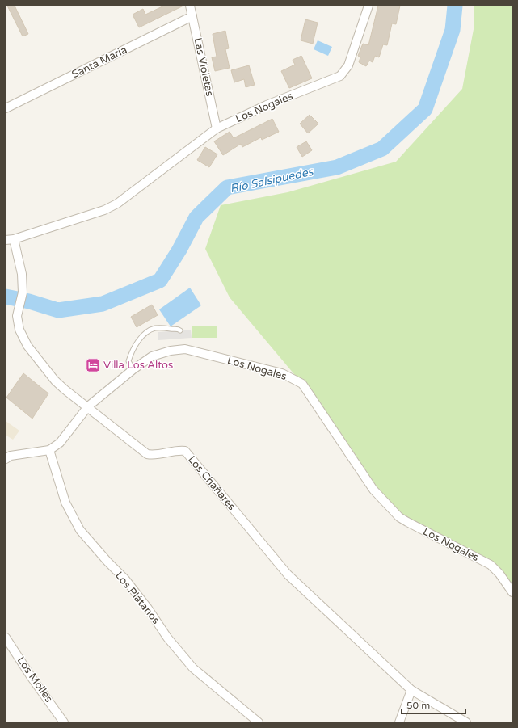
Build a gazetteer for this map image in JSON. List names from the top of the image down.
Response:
{
  "streets": {
    "street": [
      "Santa Maria",
      "Las Violetas",
      "Los Nogales",
      "Los Chañares",
      "Los Plátanos",
      "Los Molles"
    ]
  },
  "crossings": [
    ["Santa Maria", "Las Violetas"],
    ["Las Violetas", "Los Nogales"],
    ["Los Nogales", "Los Chañares"],
    ["Los Nogales", "Los Plátanos"]
  ],
  "water": ["Río Salsipuedes"],
  "places": {
    "hotel": ["Villa Los Altos"]
  },
  "scale_bar": "50 m"
}
